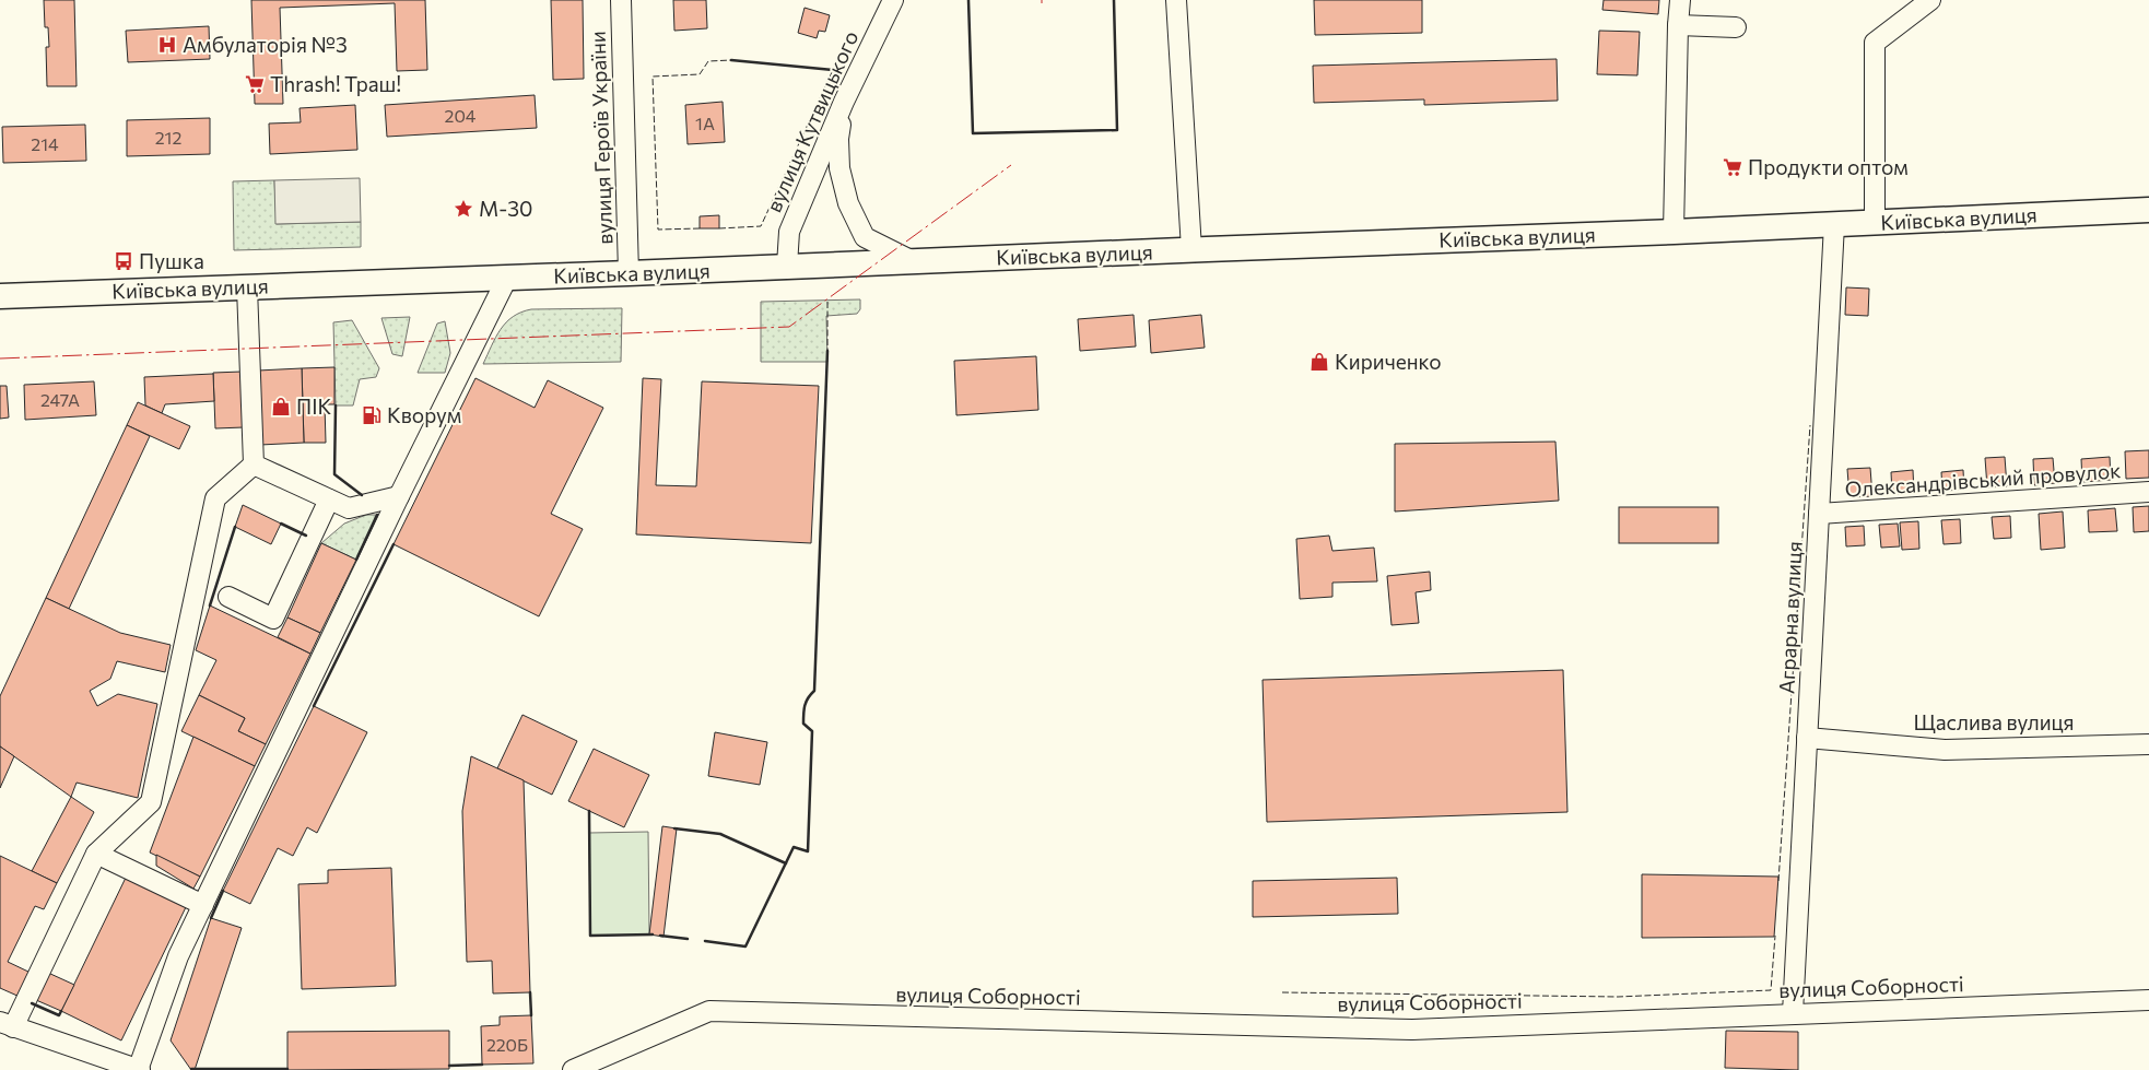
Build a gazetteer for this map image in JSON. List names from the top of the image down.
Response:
{
  "streets": {
    "main road": ["Київська вулиця"],
    "street": [
      "вулиця Кутвицького",
      "вулиця Героїв України",
      "Олександрівський провулок",
      "Аграрна вулиця",
      "Щаслива вулиця",
      "вулиця Соборності"
    ]
  },
  "crossings": [
    ["вулиця Кутвицького", "Київська вулиця"],
    ["вулиця Героїв України", "Київська вулиця"],
    ["Київська вулиця", "Аграрна вулиця"],
    ["Олександрівський провулок", "Аграрна вулиця"],
    ["Аграрна вулиця", "Щаслива вулиця"],
    ["Аграрна вулиця", "вулиця Соборності"]
  ],
  "places": {
    "hospital": ["Амбулаторія №3"],
    "supermarket": ["Thrash! Траш!", "Продукти оптом"],
    "place": ["М-30"],
    "bus stop": ["Пушка"],
    "shop": ["Кириченко", "ПІК"],
    "fuel station": ["Кворум"]
  },
  "house_numbers": [
    "204",
    "1А",
    "212",
    "214",
    "247А",
    "220Б"
  ]
}
